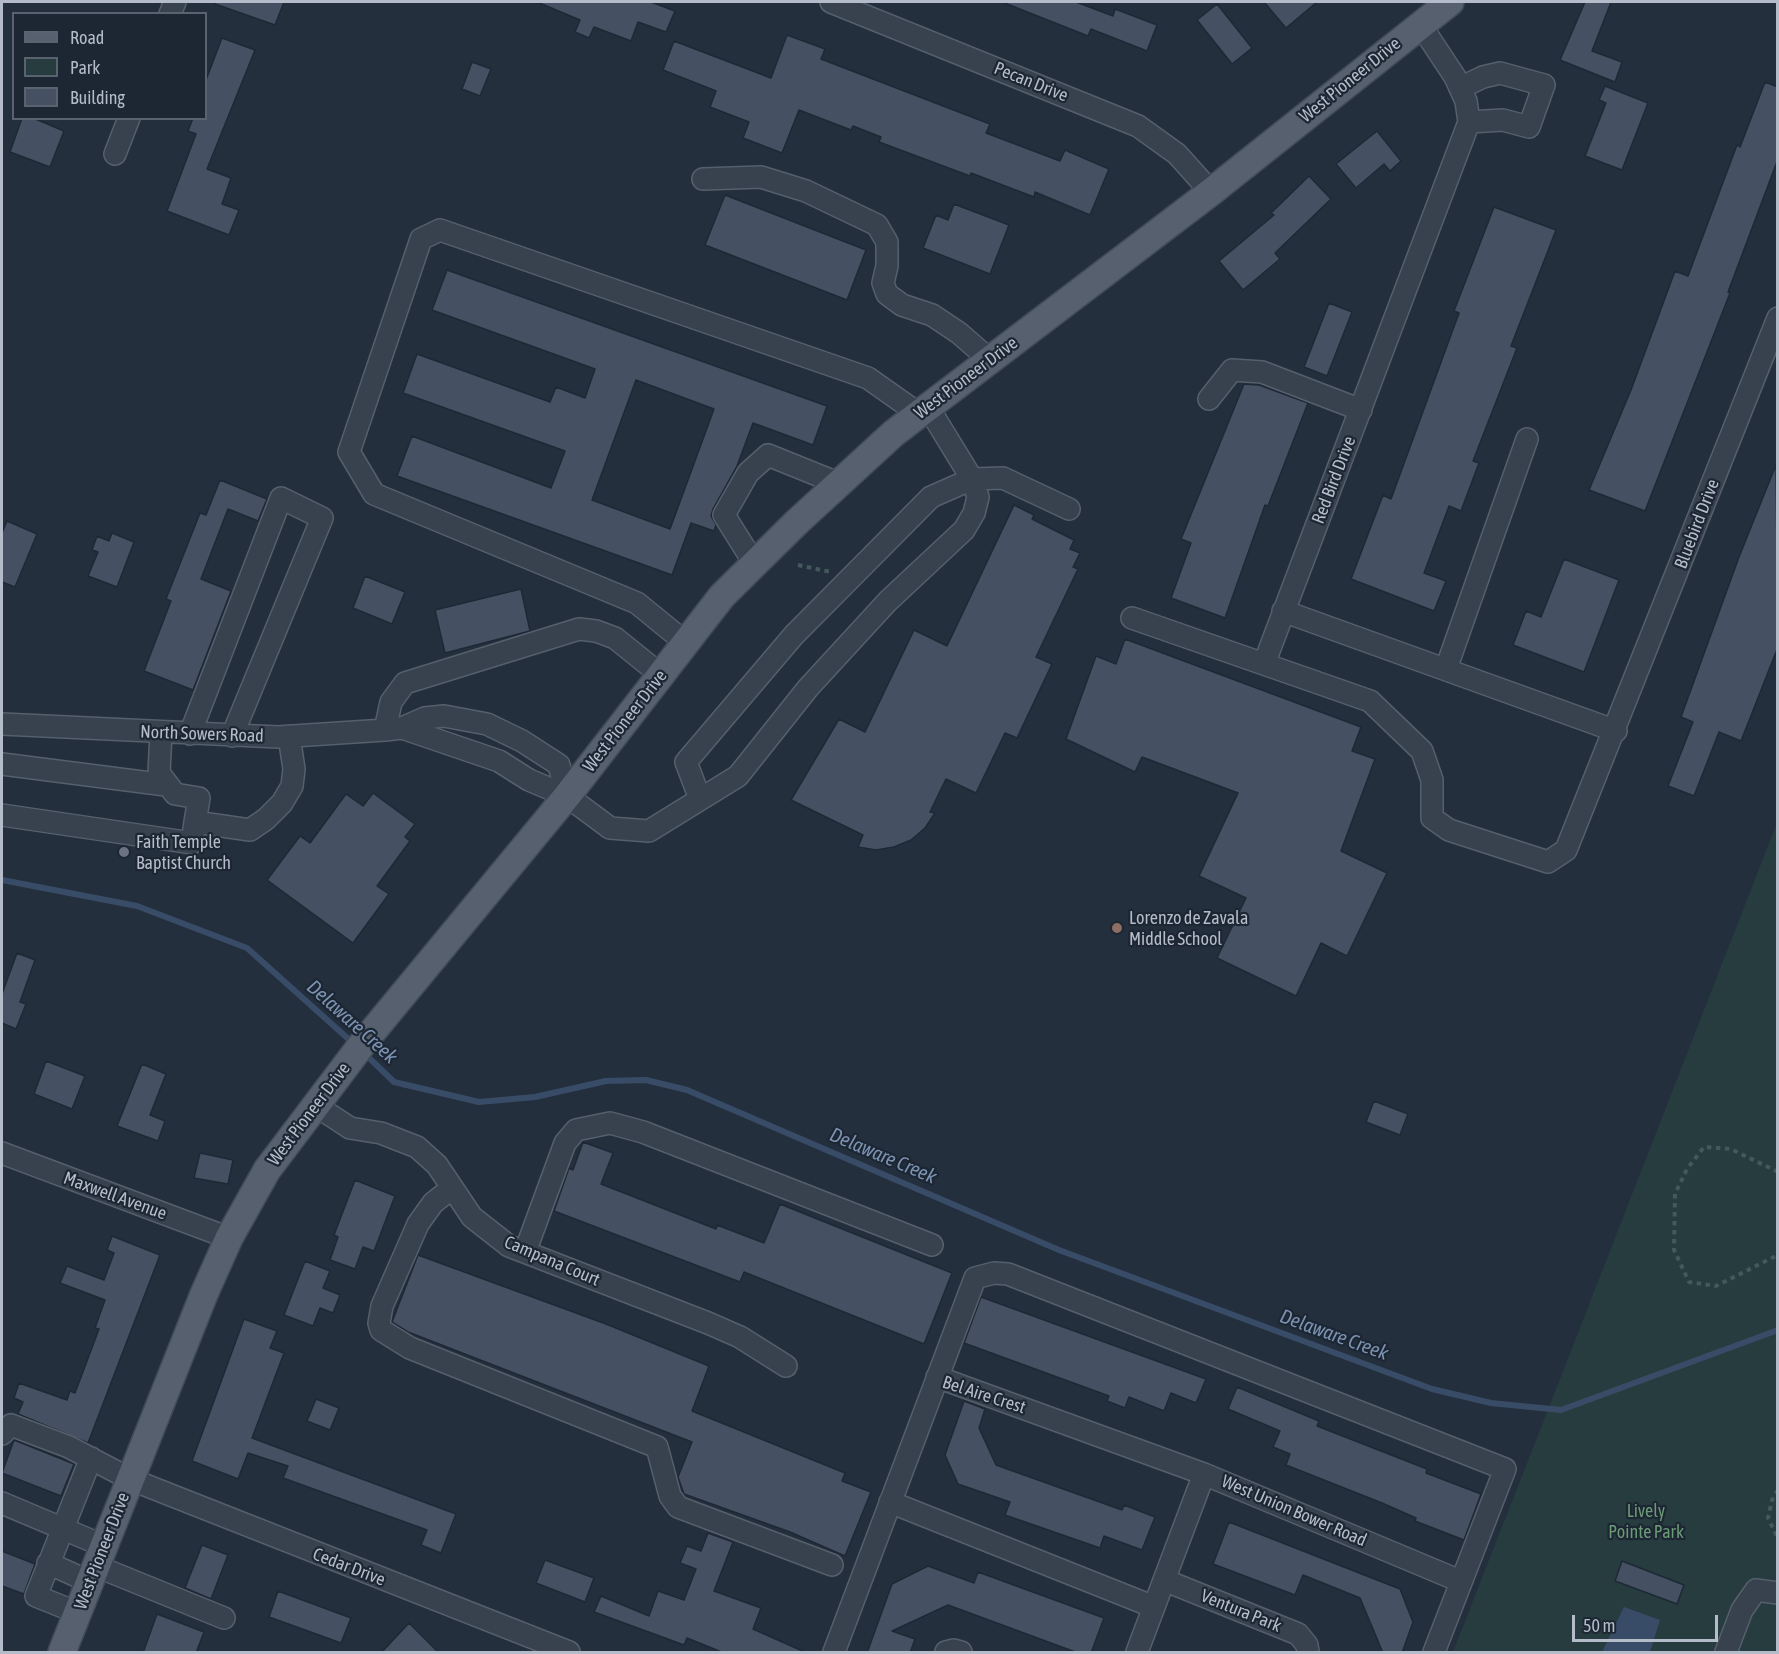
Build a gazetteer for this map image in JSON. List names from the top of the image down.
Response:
{
  "streets": {
    "main road": ["West Pioneer Drive"],
    "street": [
      "Pecan Drive",
      "Red Bird Drive",
      "Bluebird Drive",
      "North Sowers Road",
      "Maxwell Avenue",
      "Campana Court",
      "Bel Aire Crest",
      "West Union Bower Road",
      "Cedar Drive",
      "Ventura Park"
    ]
  },
  "crossings": [
    ["West Pioneer Drive", "Pecan Drive"],
    ["West Pioneer Drive", "North Sowers Road"],
    ["West Pioneer Drive", "Maxwell Avenue"],
    ["West Pioneer Drive", "Campana Court"],
    ["West Pioneer Drive", "Cedar Drive"],
    ["Red Bird Drive", "Bluebird Drive"],
    ["Bel Aire Crest", "West Union Bower Road"],
    ["West Union Bower Road", "Ventura Park"]
  ],
  "water": ["Delaware Creek"],
  "parks": ["Lively Pointe Park"],
  "places": ["Faith Temple Baptist Church", "Lorenzo de Zavala Middle School"],
  "legend": ["Road", "Park", "Building"],
  "scale_bar": "50 m"
}
